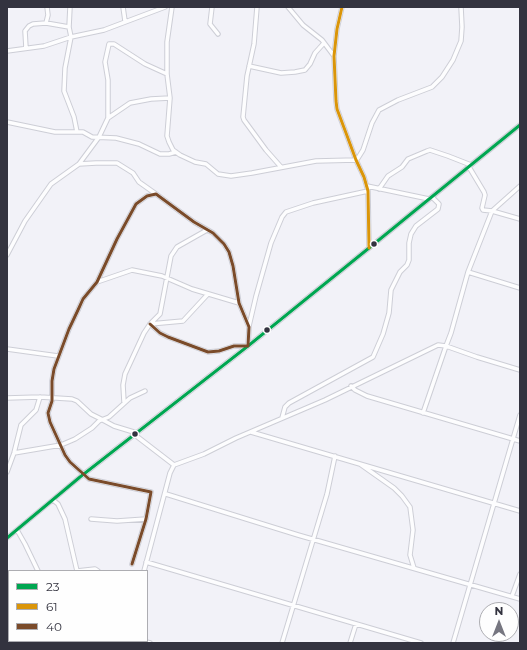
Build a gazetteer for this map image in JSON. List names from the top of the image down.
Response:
{
  "lines": ["transit line 61", "transit line 23", "transit line 40"],
  "legend": ["23", "61", "40"],
  "north": "top"
}
